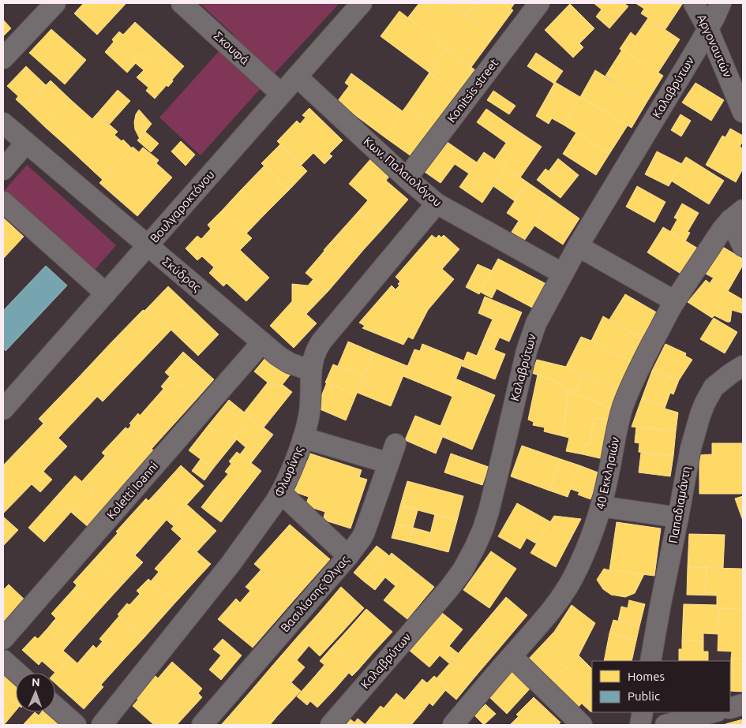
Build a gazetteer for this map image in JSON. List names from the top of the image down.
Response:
{
  "streets": {
    "street": [
      "Αργοναυτών",
      "Σκουφά",
      "Καλαβρύτων",
      "Konitsis street",
      "Κων. Παλαιολόγου",
      "Βουλγαροκτόνου",
      "Σκύδρας",
      "Φλωρίνης",
      "40 Εκκλησιών",
      "Koletti Ioanni",
      "Παπαδιαμάντη",
      "Βασιλίσσης Όλγας"
    ]
  },
  "crossings": [
    ["Αργοναυτών", "Καλαβρύτων"],
    ["Σκουφά", "Βουλγαροκτόνου"],
    ["Καλαβρύτων", "Κων. Παλαιολόγου"],
    ["Konitsis street", "Κων. Παλαιολόγου"],
    ["Κων. Παλαιολόγου", "Βουλγαροκτόνου"],
    ["Κων. Παλαιολόγου", "Φλωρίνης"],
    ["Βουλγαροκτόνου", "Σκύδρας"],
    ["Σκύδρας", "Φλωρίνης"],
    ["Σκύδρας", "Koletti Ioanni"]
  ],
  "legend": ["Homes", "Public"],
  "north": "top"
}
